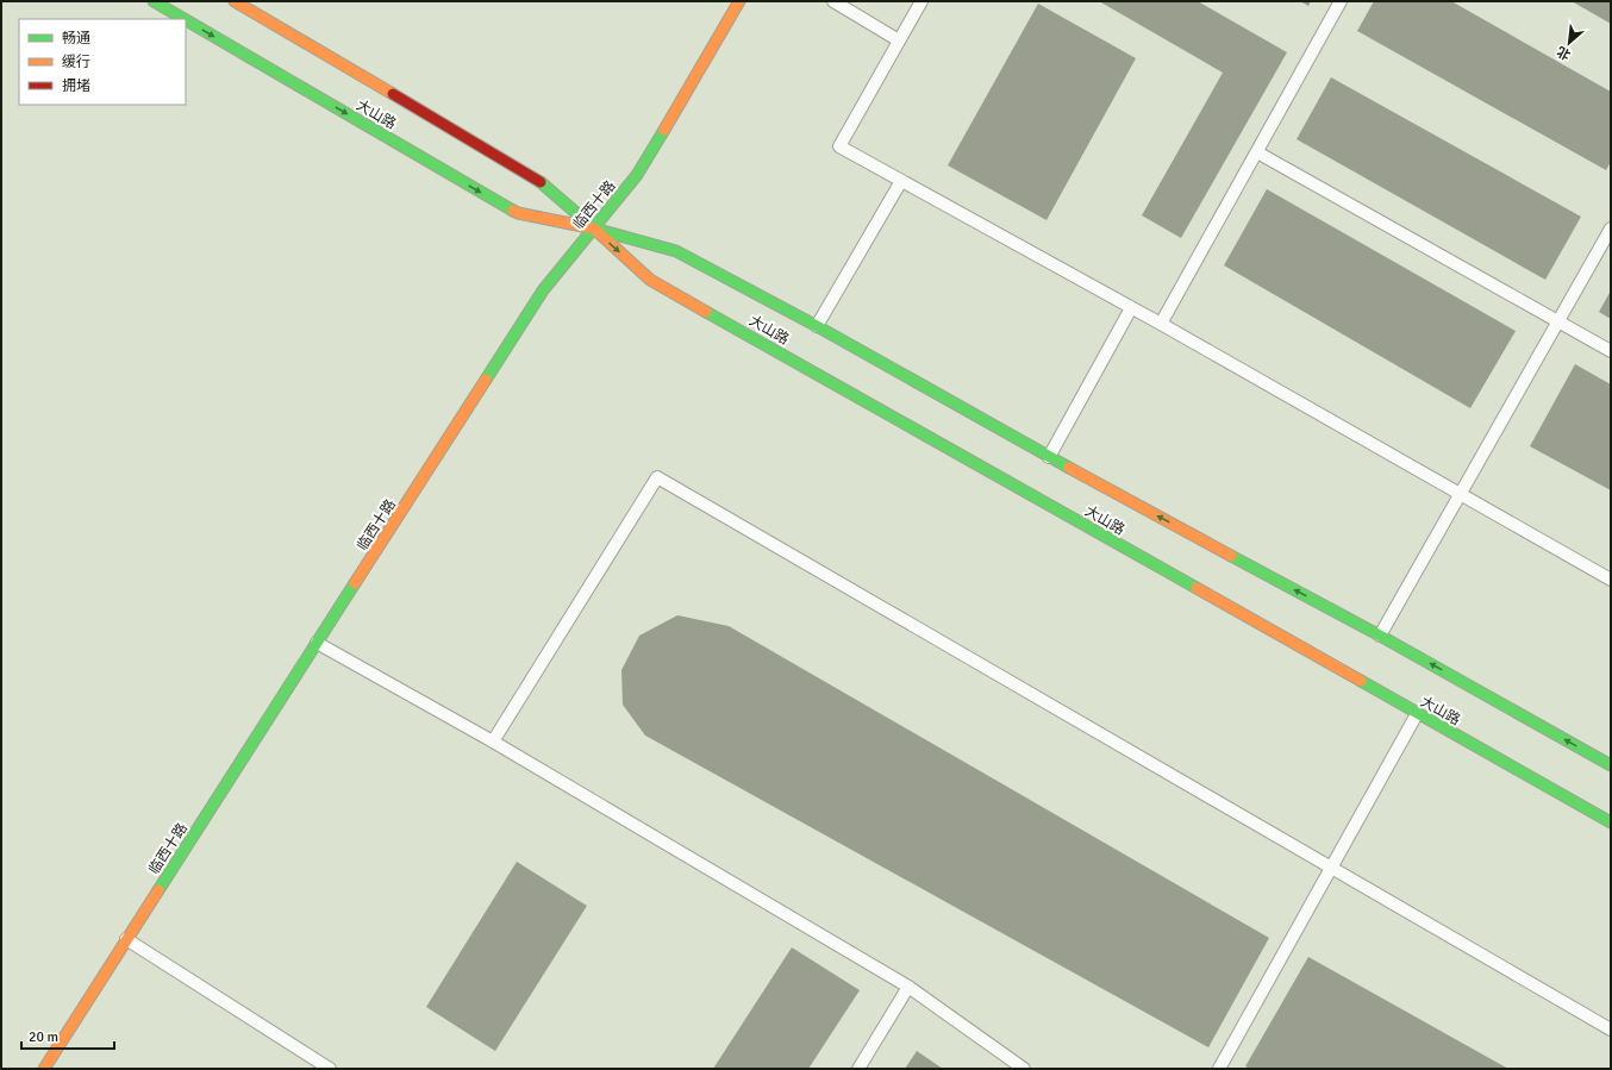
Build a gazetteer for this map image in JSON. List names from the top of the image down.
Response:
{
  "streets": {
    "main road": ["大山路", "临西十路"]
  },
  "crossings": [
    ["大山路", "临西十路"]
  ],
  "legend": ["畅通", "缓行", "拥堵"],
  "scale_bar": "20 m",
  "north": "bottom left"
}
